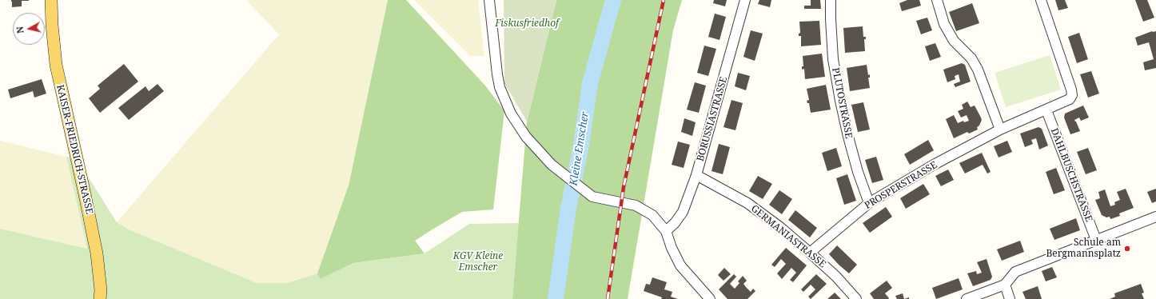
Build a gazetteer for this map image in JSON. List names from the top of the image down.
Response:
{
  "streets": {
    "main road": ["KAISER-FRIEDRICH-STRASSE"],
    "street": [
      "PLUTOSTRASSE",
      "BORUSSIASTRASSE",
      "DAHLBUSCHSTRASSE",
      "PROSPERSTRASSE",
      "GERMANIASTRASSE"
    ]
  },
  "crossings": [
    ["PLUTOSTRASSE", "PROSPERSTRASSE"],
    ["BORUSSIASTRASSE", "GERMANIASTRASSE"],
    ["DAHLBUSCHSTRASSE", "PROSPERSTRASSE"],
    ["PROSPERSTRASSE", "GERMANIASTRASSE"]
  ],
  "water": ["Kleine Emscher"],
  "parks": ["Fiskusfriedhof", "KGV Kleine Emscher"],
  "places": ["Schule am Bergmannsplatz"],
  "north": "left"
}
